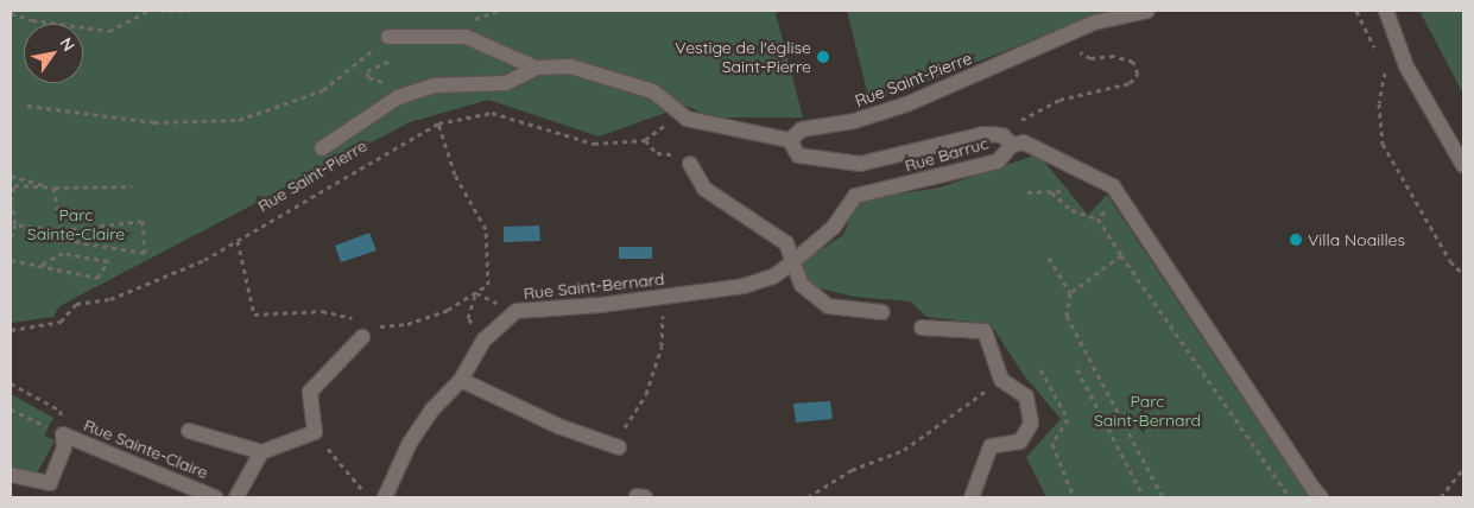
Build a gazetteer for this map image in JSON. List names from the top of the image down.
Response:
{
  "streets": {
    "street": [
      "Rue Saint-Pierre",
      "Rue Barruc",
      "Rue Saint-Bernard",
      "Rue Sainte-Claire"
    ]
  },
  "crossings": [
    ["Rue Saint-Pierre", "Rue Barruc"],
    ["Rue Barruc", "Rue Saint-Bernard"]
  ],
  "parks": ["Parc Sainte-Claire", "Parc Saint-Bernard"],
  "places": ["Vestige de l'église Saint-Pierre", "Villa Noailles"],
  "north": "top right"
}
